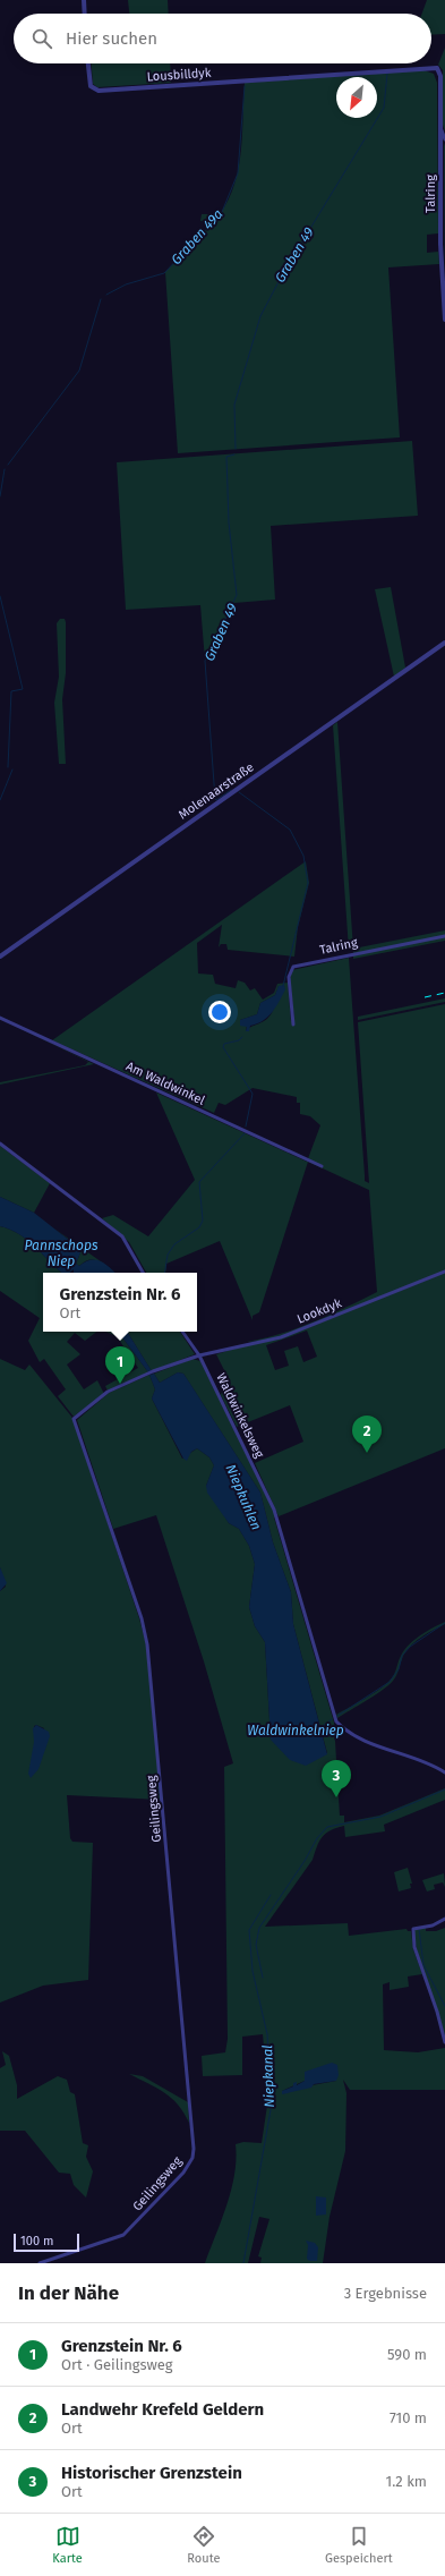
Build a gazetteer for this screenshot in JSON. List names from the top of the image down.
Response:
{
  "streets": {
    "street": [
      "Lousbilldyk",
      "Talring",
      "Molenaarstraße",
      "Am Waldwinkel",
      "Lookdyk",
      "Waldwinkelsweg",
      "Geilingsweg"
    ]
  },
  "crossings": [
    ["Lousbilldyk", "Talring"],
    ["Lookdyk", "Waldwinkelsweg"],
    ["Lookdyk", "Geilingsweg"],
    ["Waldwinkelsweg", "Geilingsweg"]
  ],
  "water": [
    "Graben 49a",
    "Graben 49",
    "Pannschops Niep",
    "Niepkuhlen",
    "Waldwinkelniep",
    "Niepkanal"
  ],
  "scale_bar": "100 m",
  "north": "bottom left",
  "page": {
    "search": "Hier suchen",
    "popup": ["Grenzstein Nr. 6", "Ort"],
    "pins": ["1", "2", "3"],
    "scale": "100 m",
    "heading": ["In der Nähe", "3 Ergebnisse"],
    "list": [
      {
        "mark": "1",
        "name": "Grenzstein Nr. 6",
        "note": "Ort · Geilingsweg",
        "value": "590 m"
      },
      {
        "mark": "2",
        "name": "Landwehr Krefeld Geldern",
        "note": "Ort",
        "value": "710 m"
      },
      {
        "mark": "3",
        "name": "Historischer Grenzstein",
        "note": "Ort",
        "value": "1.2 km"
      }
    ],
    "nav": ["Karte", "Route", "Gespeichert"]
  }
}
